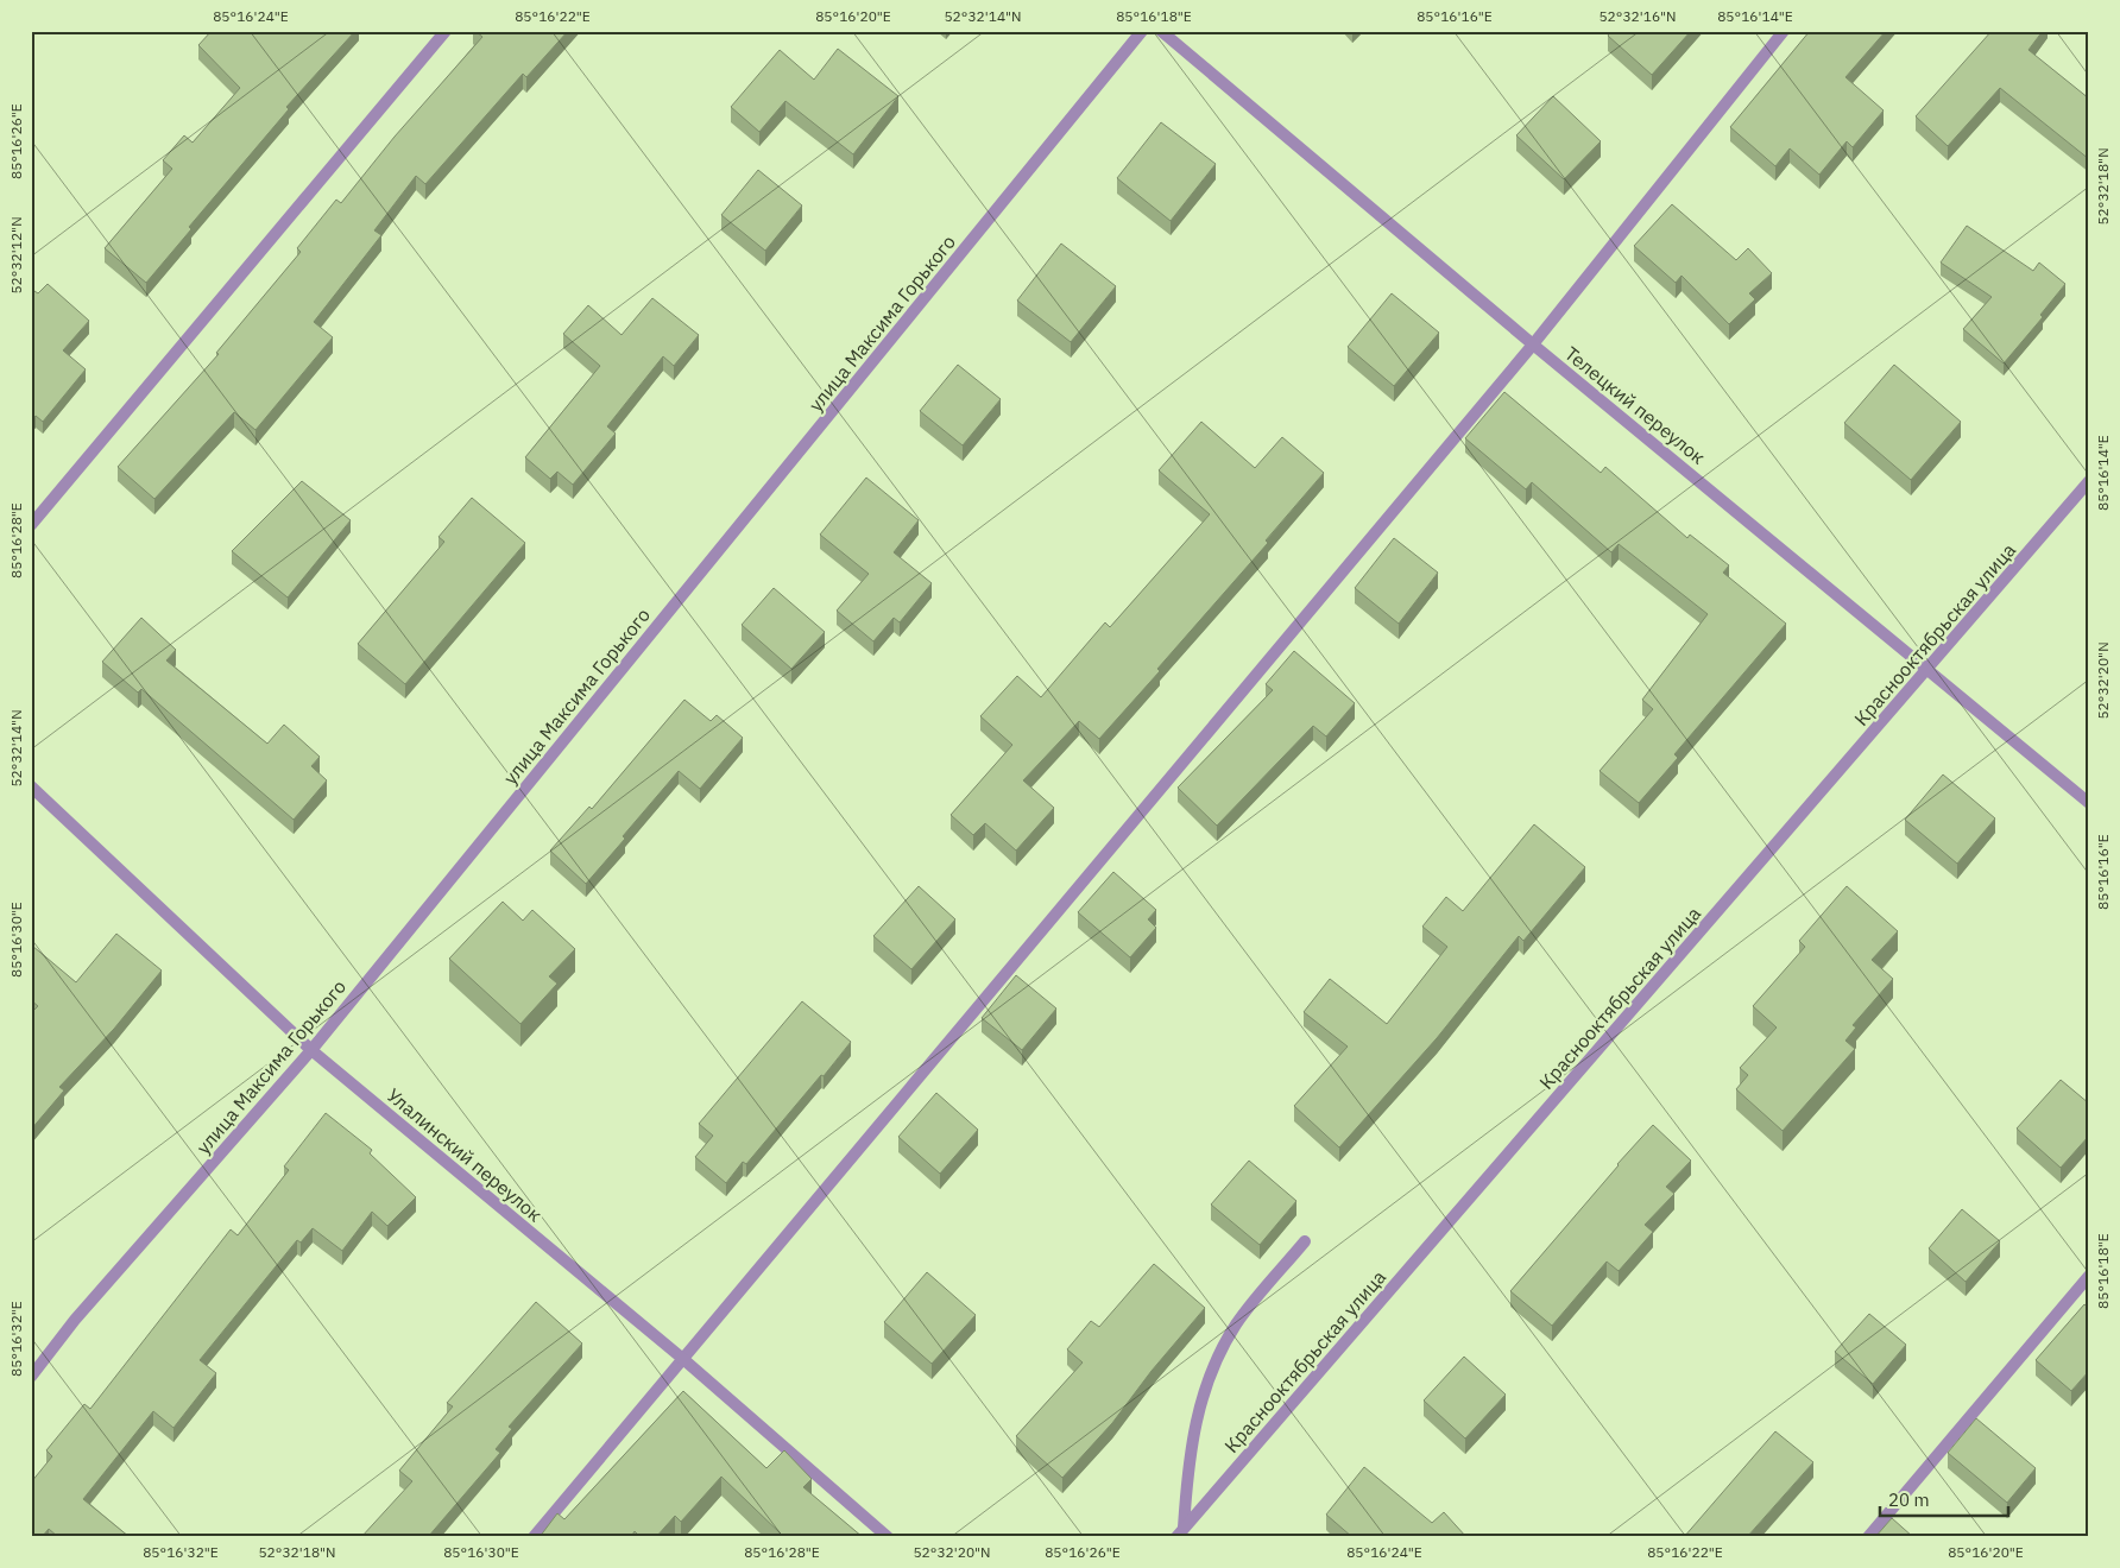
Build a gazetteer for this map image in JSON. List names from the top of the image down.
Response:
{
  "streets": {
    "street": [
      "улица Максима Горького",
      "Телецкий переулок",
      "Краснооктябрьская улица",
      "Улалинский переулок"
    ]
  },
  "crossings": [
    ["улица Максима Горького", "Улалинский переулок"],
    ["Телецкий переулок", "Краснооктябрьская улица"]
  ],
  "scale_bar": "20 m",
  "coordinates": [
    "85°16'24\"E",
    "85°16'22\"E",
    "85°16'20\"E",
    "52°32'14\"N",
    "85°16'18\"E",
    "85°16'16\"E",
    "52°32'16\"N",
    "85°16'14\"E",
    "85°16'26\"E",
    "52°32'18\"N",
    "52°32'12\"N",
    "85°16'28\"E",
    "52°32'20\"N",
    "85°16'30\"E",
    "85°16'32\"E"
  ]
}
